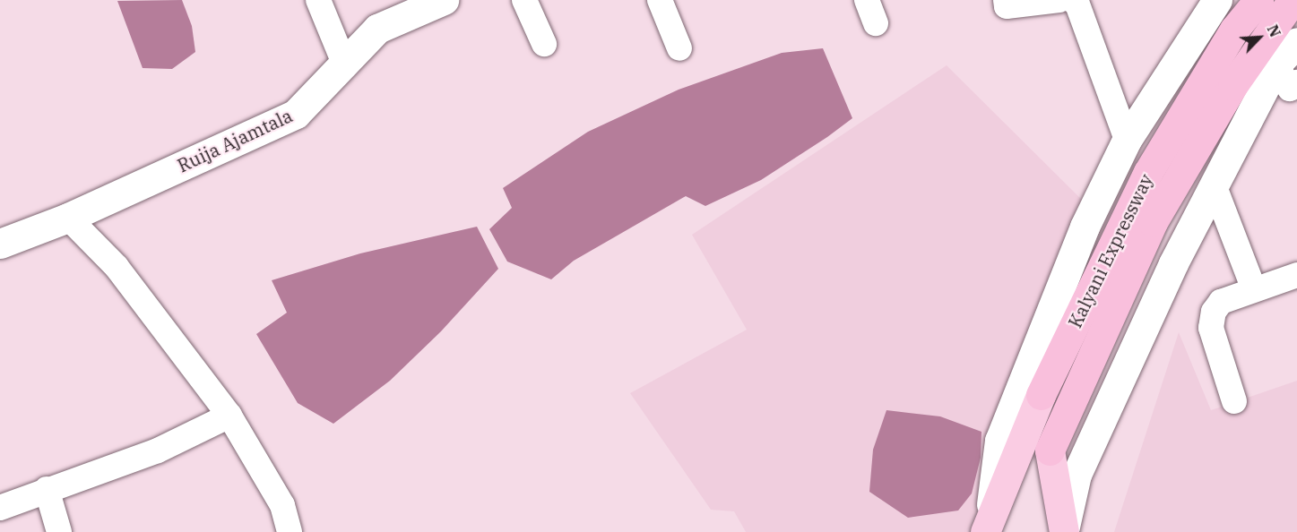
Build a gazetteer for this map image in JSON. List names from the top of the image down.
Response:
{
  "streets": {
    "highway": ["Kalyani Expressway"],
    "street": ["Ruija Ajamtala"]
  },
  "north": "top right"
}
